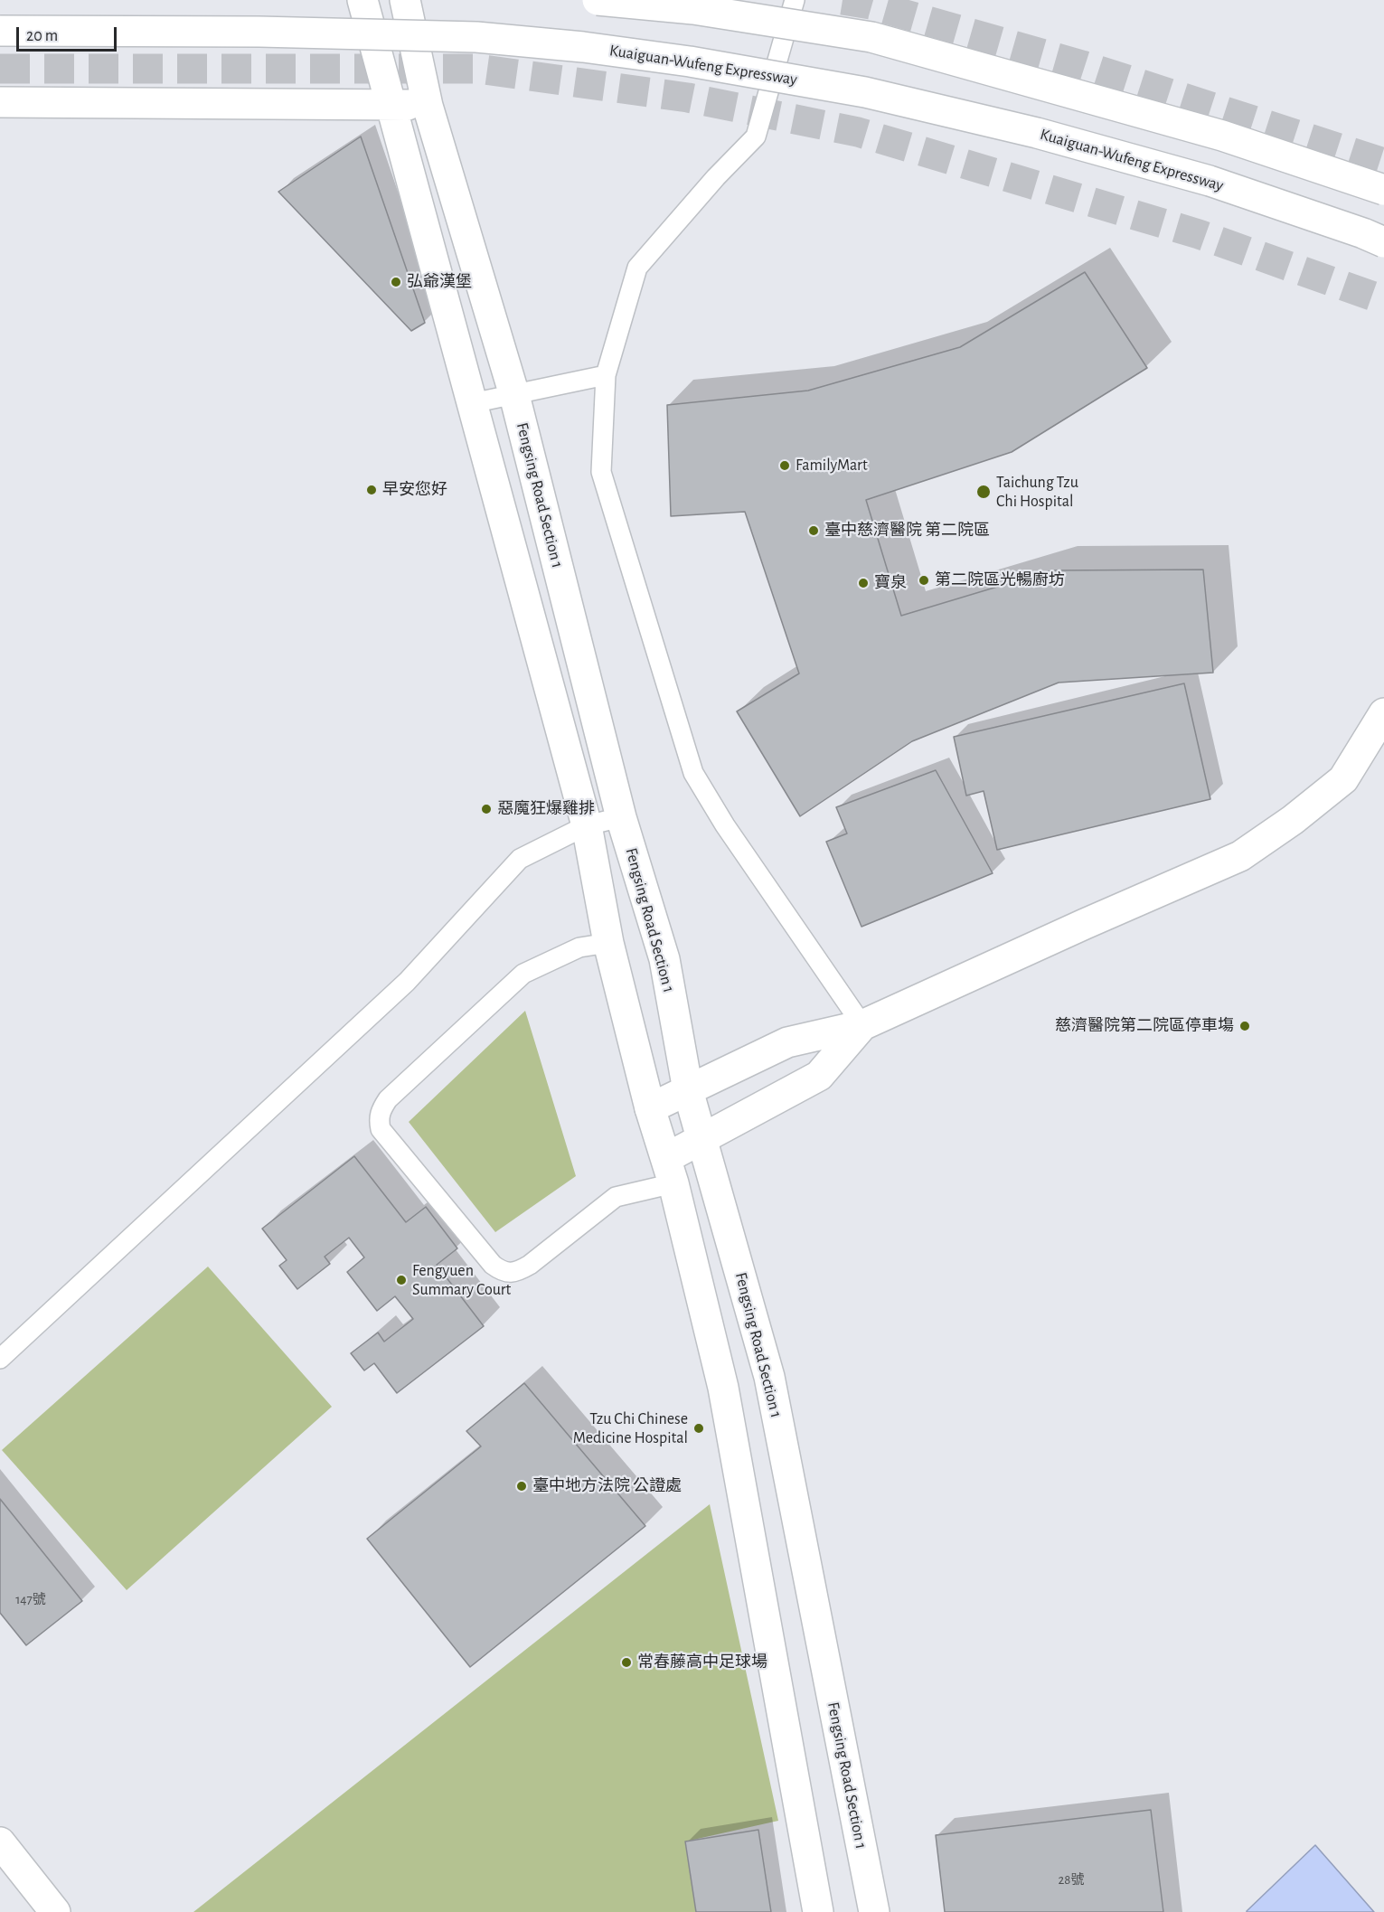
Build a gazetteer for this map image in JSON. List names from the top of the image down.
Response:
{
  "streets": {
    "main road": ["Kuaiguan-Wufeng Expressway", "Fengsing Road Section 1"]
  },
  "places": [
    "弘爺漢堡",
    "FamilyMart",
    "早安您好",
    "Taichung Tzu Chi Hospital",
    "臺中慈濟醫院 第二院區",
    "第二院區光暢廚坊",
    "寶泉",
    "惡魔狂爆雞排",
    "慈濟醫院第二院區停車塲",
    "Fengyuen Summary Court",
    "Tzu Chi Chinese Medicine Hospital",
    "臺中地方法院 公證處",
    "常春藤高中足球場"
  ],
  "house_numbers": ["147號", "28號"],
  "scale_bar": "20 m"
}
